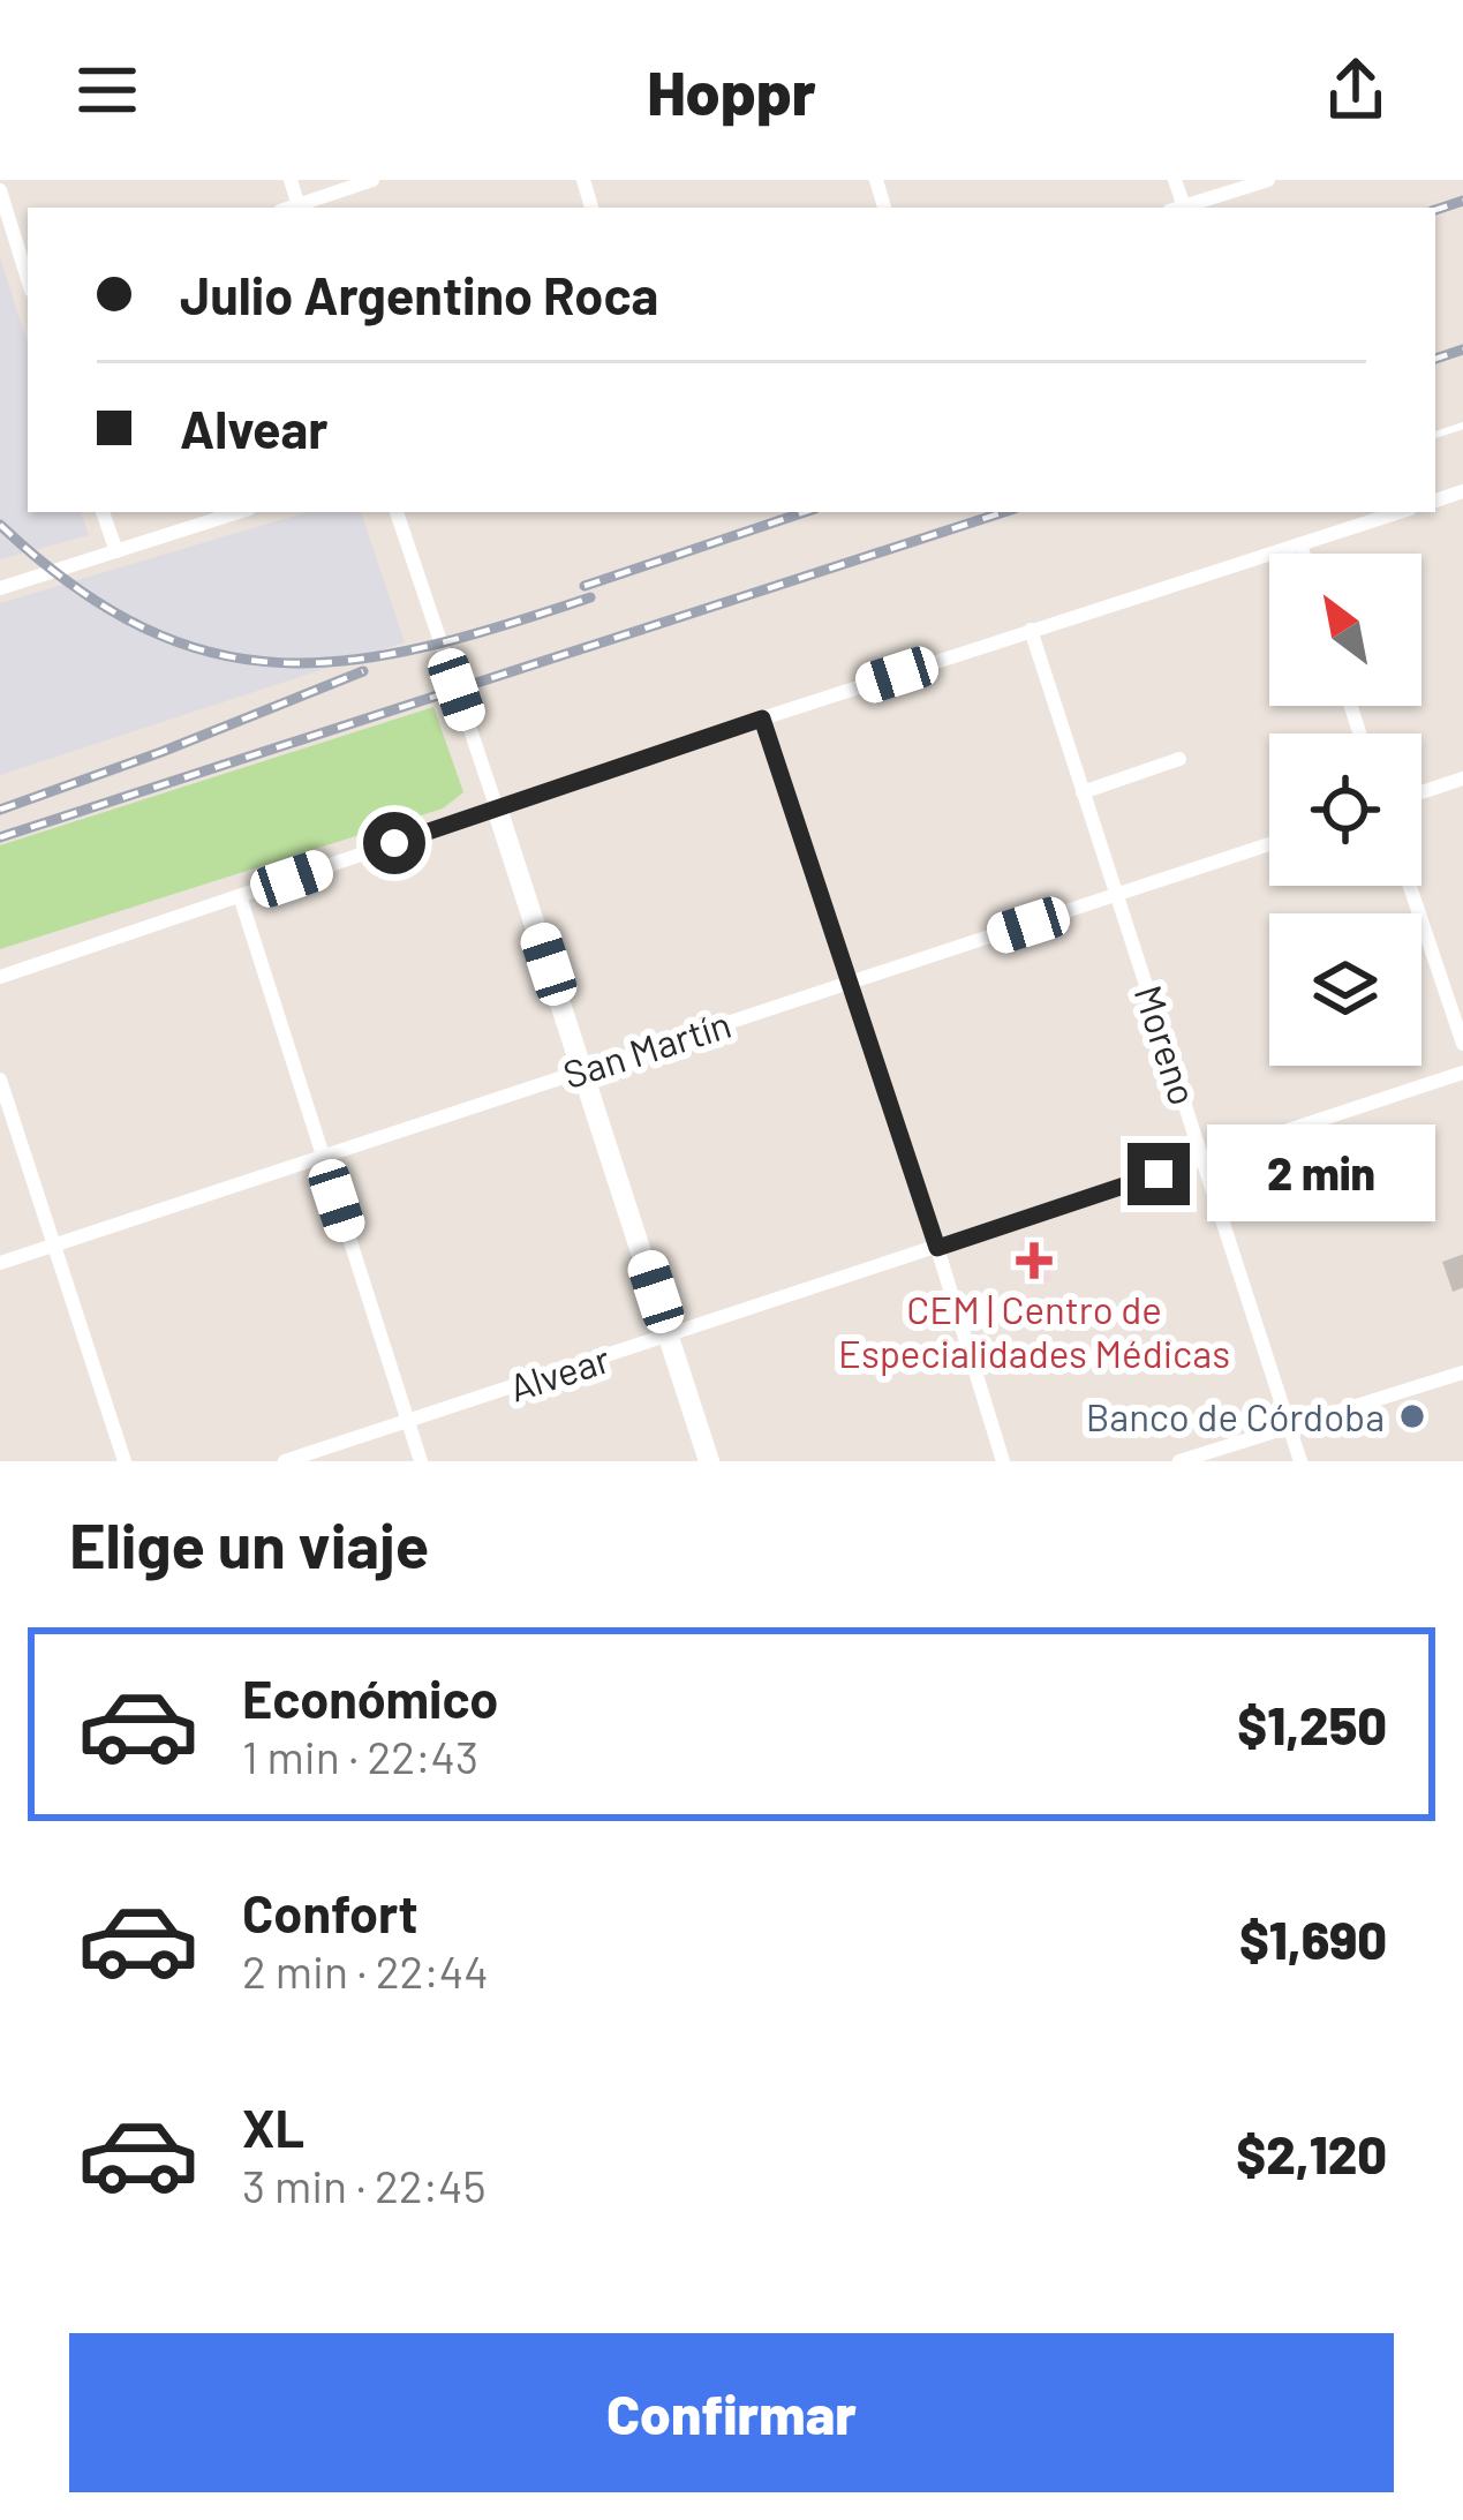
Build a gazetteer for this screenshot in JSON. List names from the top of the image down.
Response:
{
  "streets": {
    "street": ["Moreno", "San Martín", "Alvear"]
  },
  "crossings": [
    ["Moreno", "San Martín"],
    ["Moreno", "Alvear"]
  ],
  "places": {
    "health": ["CEM | Centro de Especialidades Médicas"],
    "other": ["Banco de Córdoba"]
  },
  "north": "top left",
  "page": {
    "header": "Hoppr",
    "banner": ["Julio Argentino Roca", "Alvear"],
    "bubble": "2 min",
    "heading": "Elige un viaje",
    "list": [
      {
        "name": "Económico",
        "note": "1 min · 22:43",
        "value": "$1,250"
      },
      {
        "name": "Confort",
        "note": "2 min · 22:44",
        "value": "$1,690"
      },
      {
        "name": "XL",
        "note": "3 min · 22:45",
        "value": "$2,120"
      }
    ],
    "buttons": "Confirmar"
  }
}
